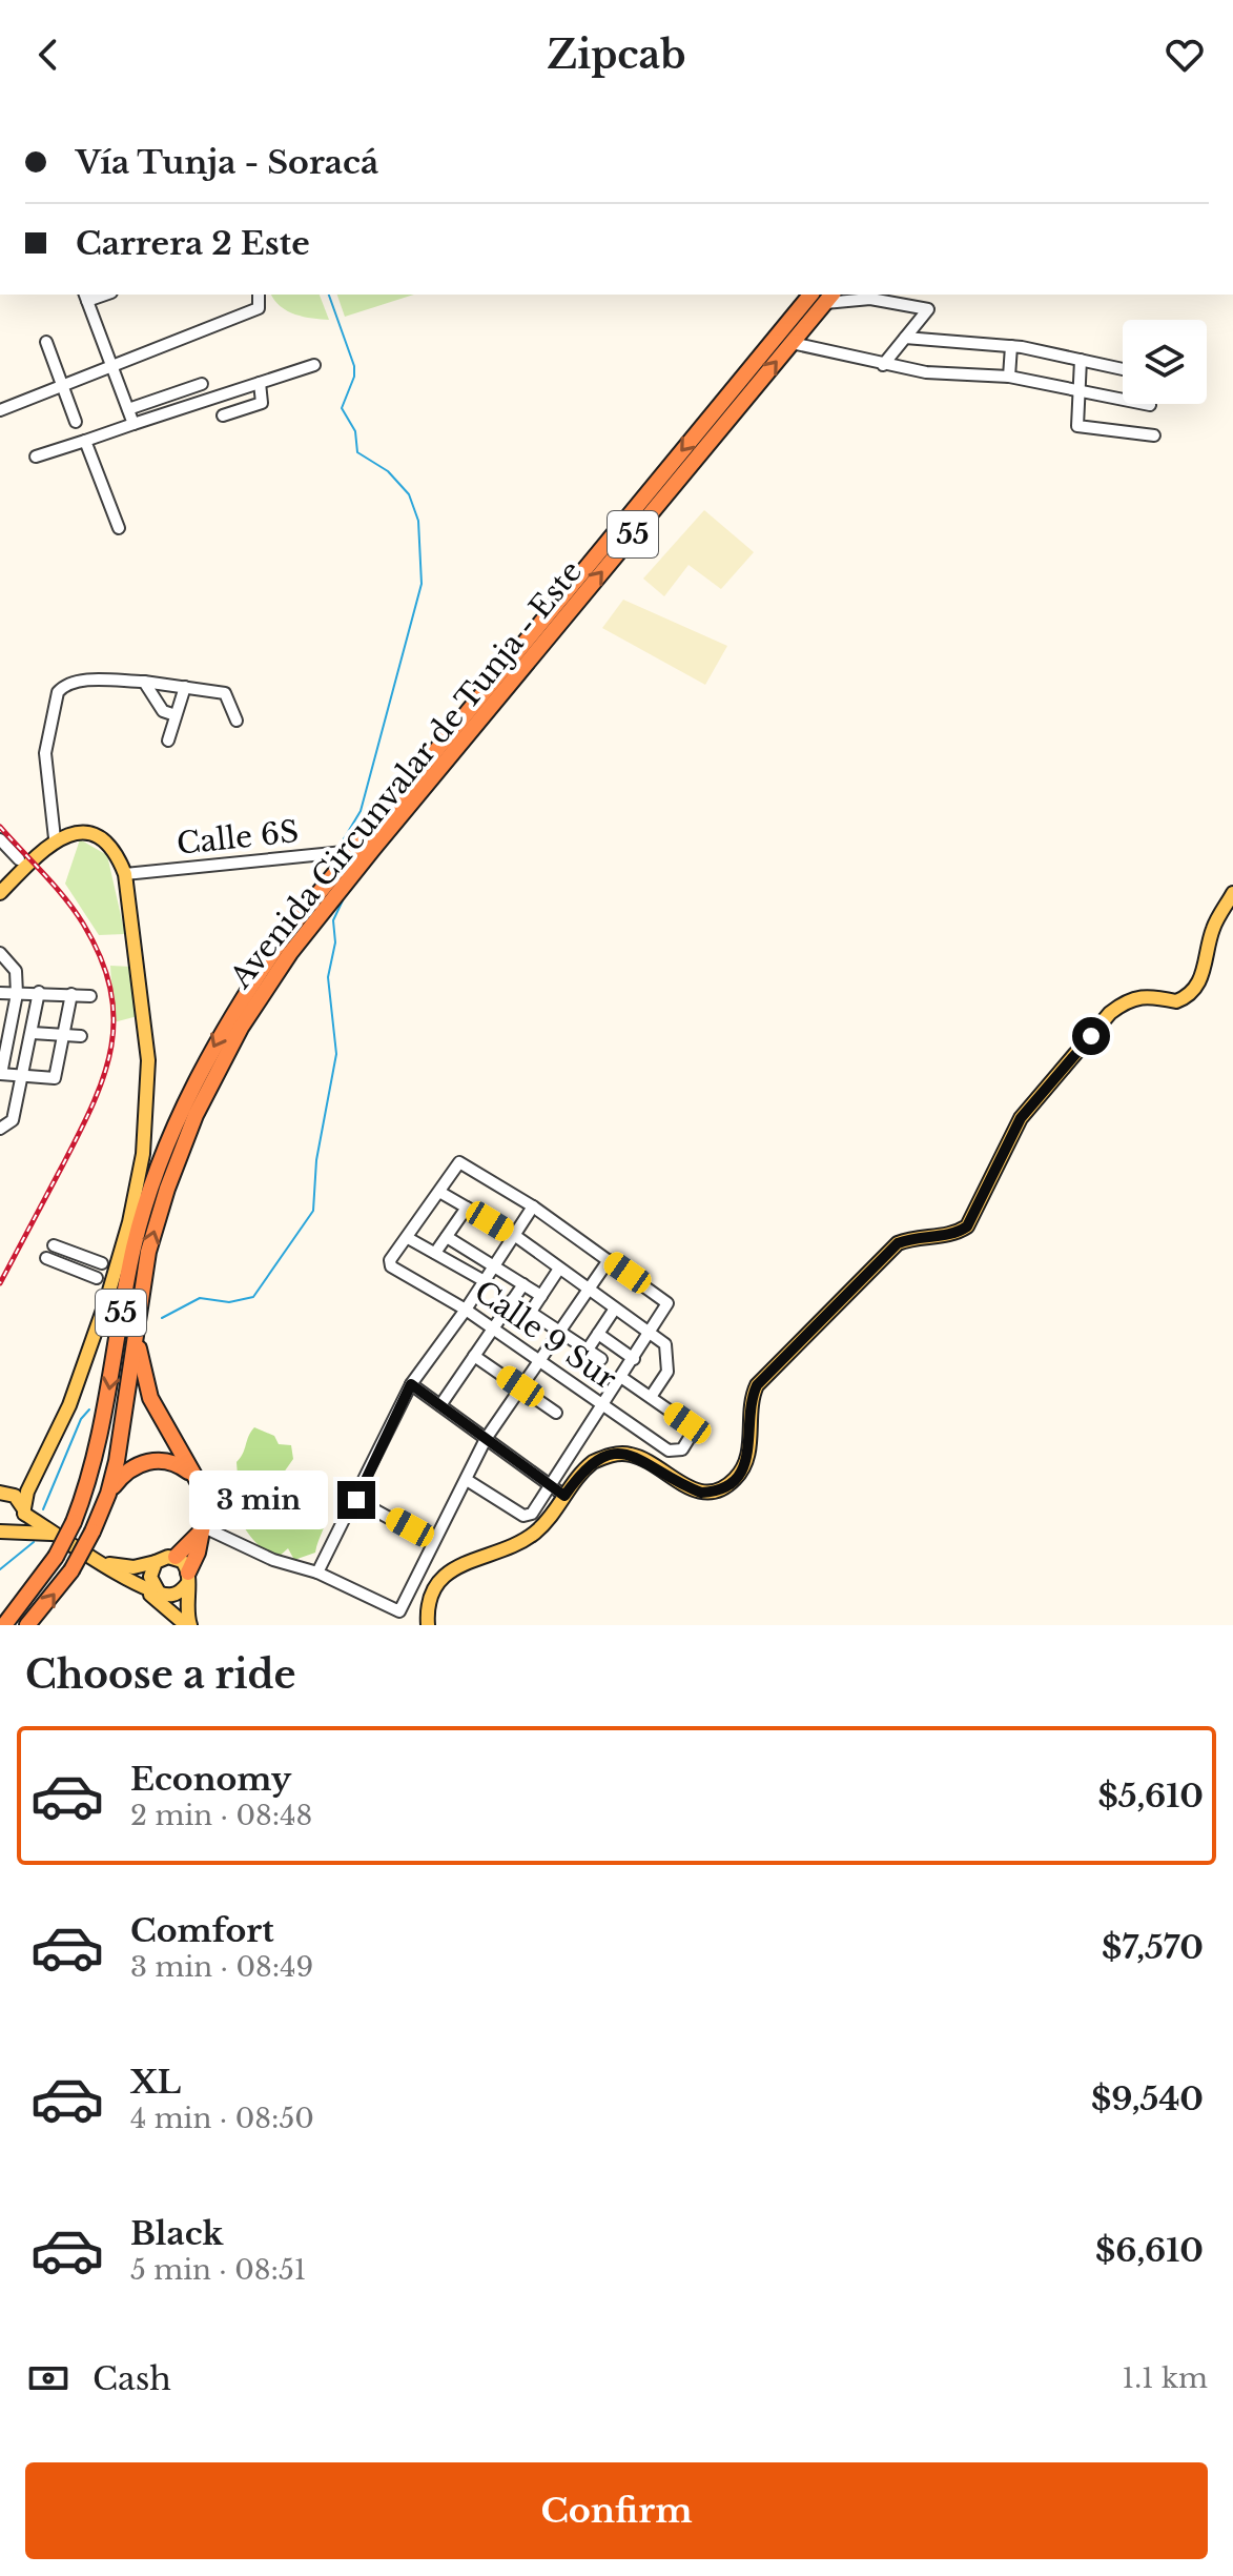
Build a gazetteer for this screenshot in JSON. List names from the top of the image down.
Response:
{
  "streets": {
    "highway": ["55", "Avenida Circunvalar de Tunja - Este"],
    "street": ["Calle 6S", "Calle 9 Sur"]
  },
  "crossings": [
    ["Avenida Circunvalar de Tunja - Este", "Calle 6S"]
  ],
  "page": {
    "header": "Zipcab",
    "banner": ["Vía Tunja - Soracá", "Carrera 2 Este"],
    "bubble": "3 min",
    "heading": "Choose a ride",
    "list": [
      {
        "name": "Economy",
        "note": "2 min · 08:48",
        "value": "$5,610"
      },
      {
        "name": "Comfort",
        "note": "3 min · 08:49",
        "value": "$7,570"
      },
      {
        "name": "XL",
        "note": "4 min · 08:50",
        "value": "$9,540"
      },
      {
        "name": "Black",
        "note": "5 min · 08:51",
        "value": "$6,610"
      }
    ],
    "pay": ["Cash", "1.1 km"],
    "buttons": "Confirm"
  }
}
